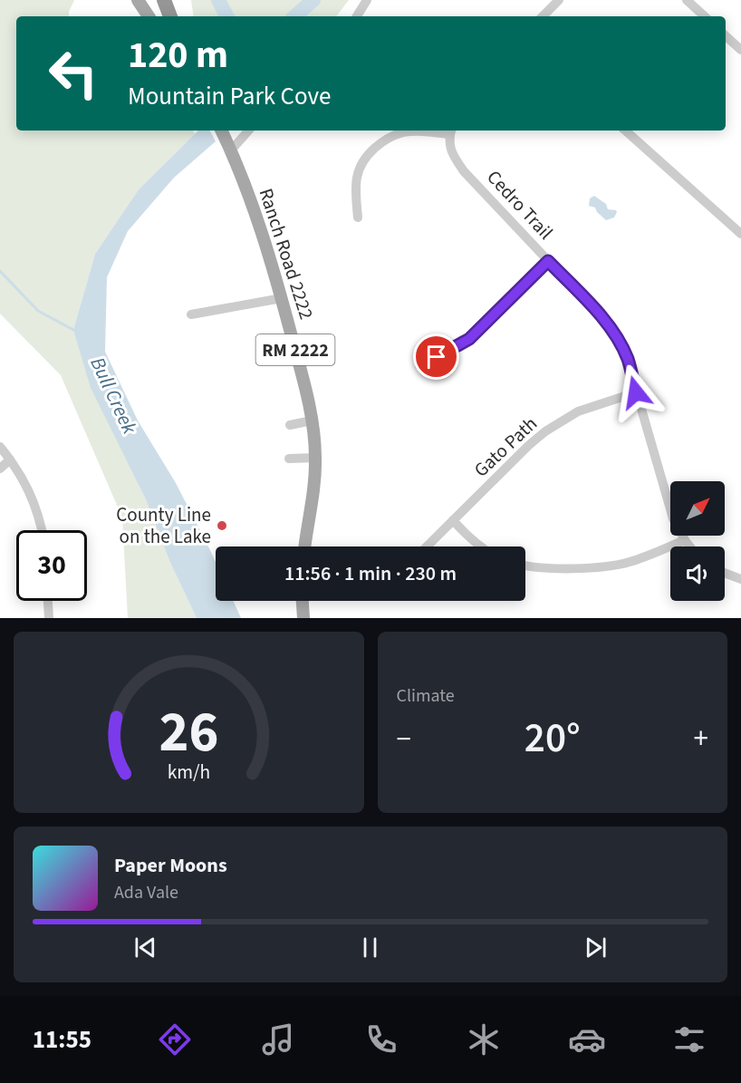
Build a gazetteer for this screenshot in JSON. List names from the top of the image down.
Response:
{
  "streets": {
    "main road": ["Ranch Road 2222", "RM 2222"],
    "street": ["Cedro Trail", "Gato Path"]
  },
  "crossings": [
    ["Cedro Trail", "Gato Path"]
  ],
  "water": ["Bull Creek"],
  "places": ["County Line on the Lake"],
  "north": "top right",
  "page": {
    "turn": ["120 m", "Mountain Park Cove"],
    "limit": "30",
    "trip": "11:56 · 1 min · 230 m",
    "tile": "Climate",
    "heat": ["−", "20°", "+"],
    "song": ["Paper Moons", "Ada Vale"],
    "tabs": "11:55",
    "gauge": ["26", "km/h"]
  }
}
